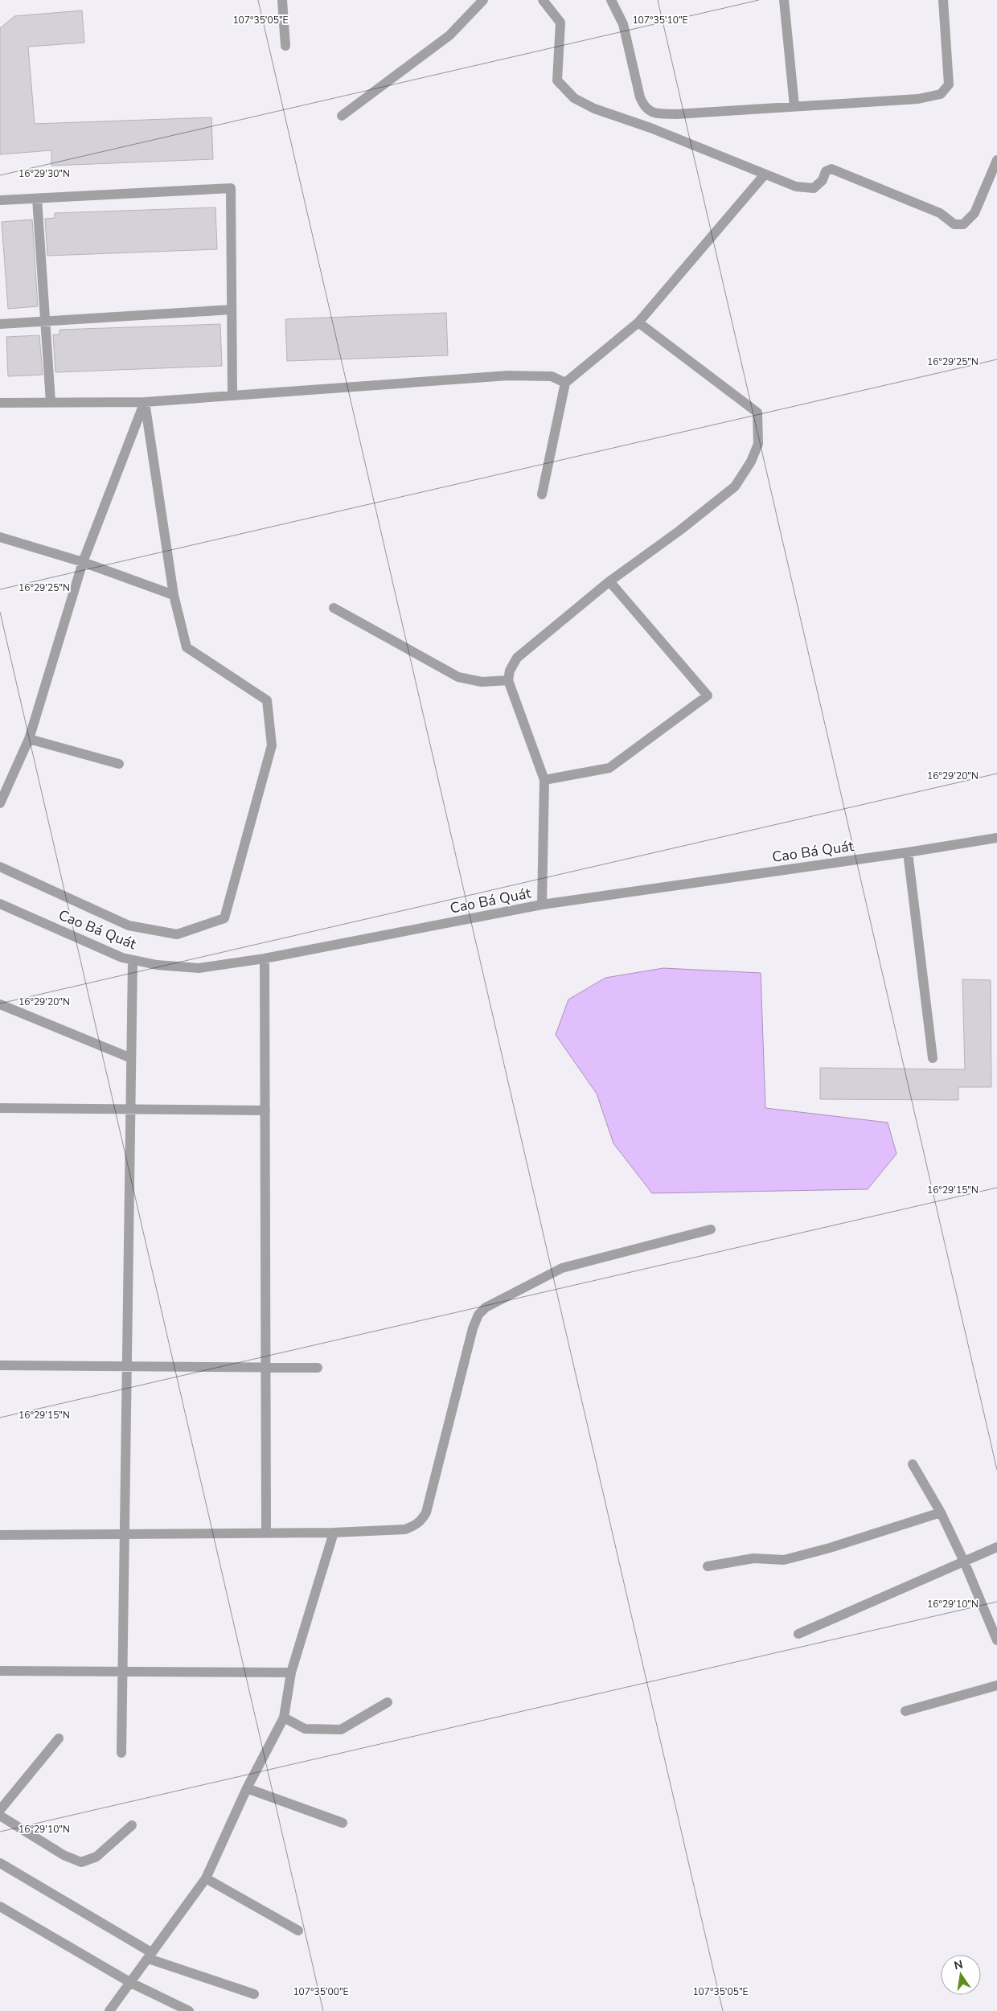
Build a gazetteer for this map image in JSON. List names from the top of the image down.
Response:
{
  "streets": {
    "street": ["Cao Bá Quát"]
  },
  "north": "top",
  "coordinates": [
    "107°35'05\"E",
    "107°35'10\"E",
    "16°29'30\"N",
    "16°29'25\"N",
    "16°29'20\"N",
    "16°29'15\"N",
    "16°29'10\"N",
    "107°35'00\"E"
  ]
}
